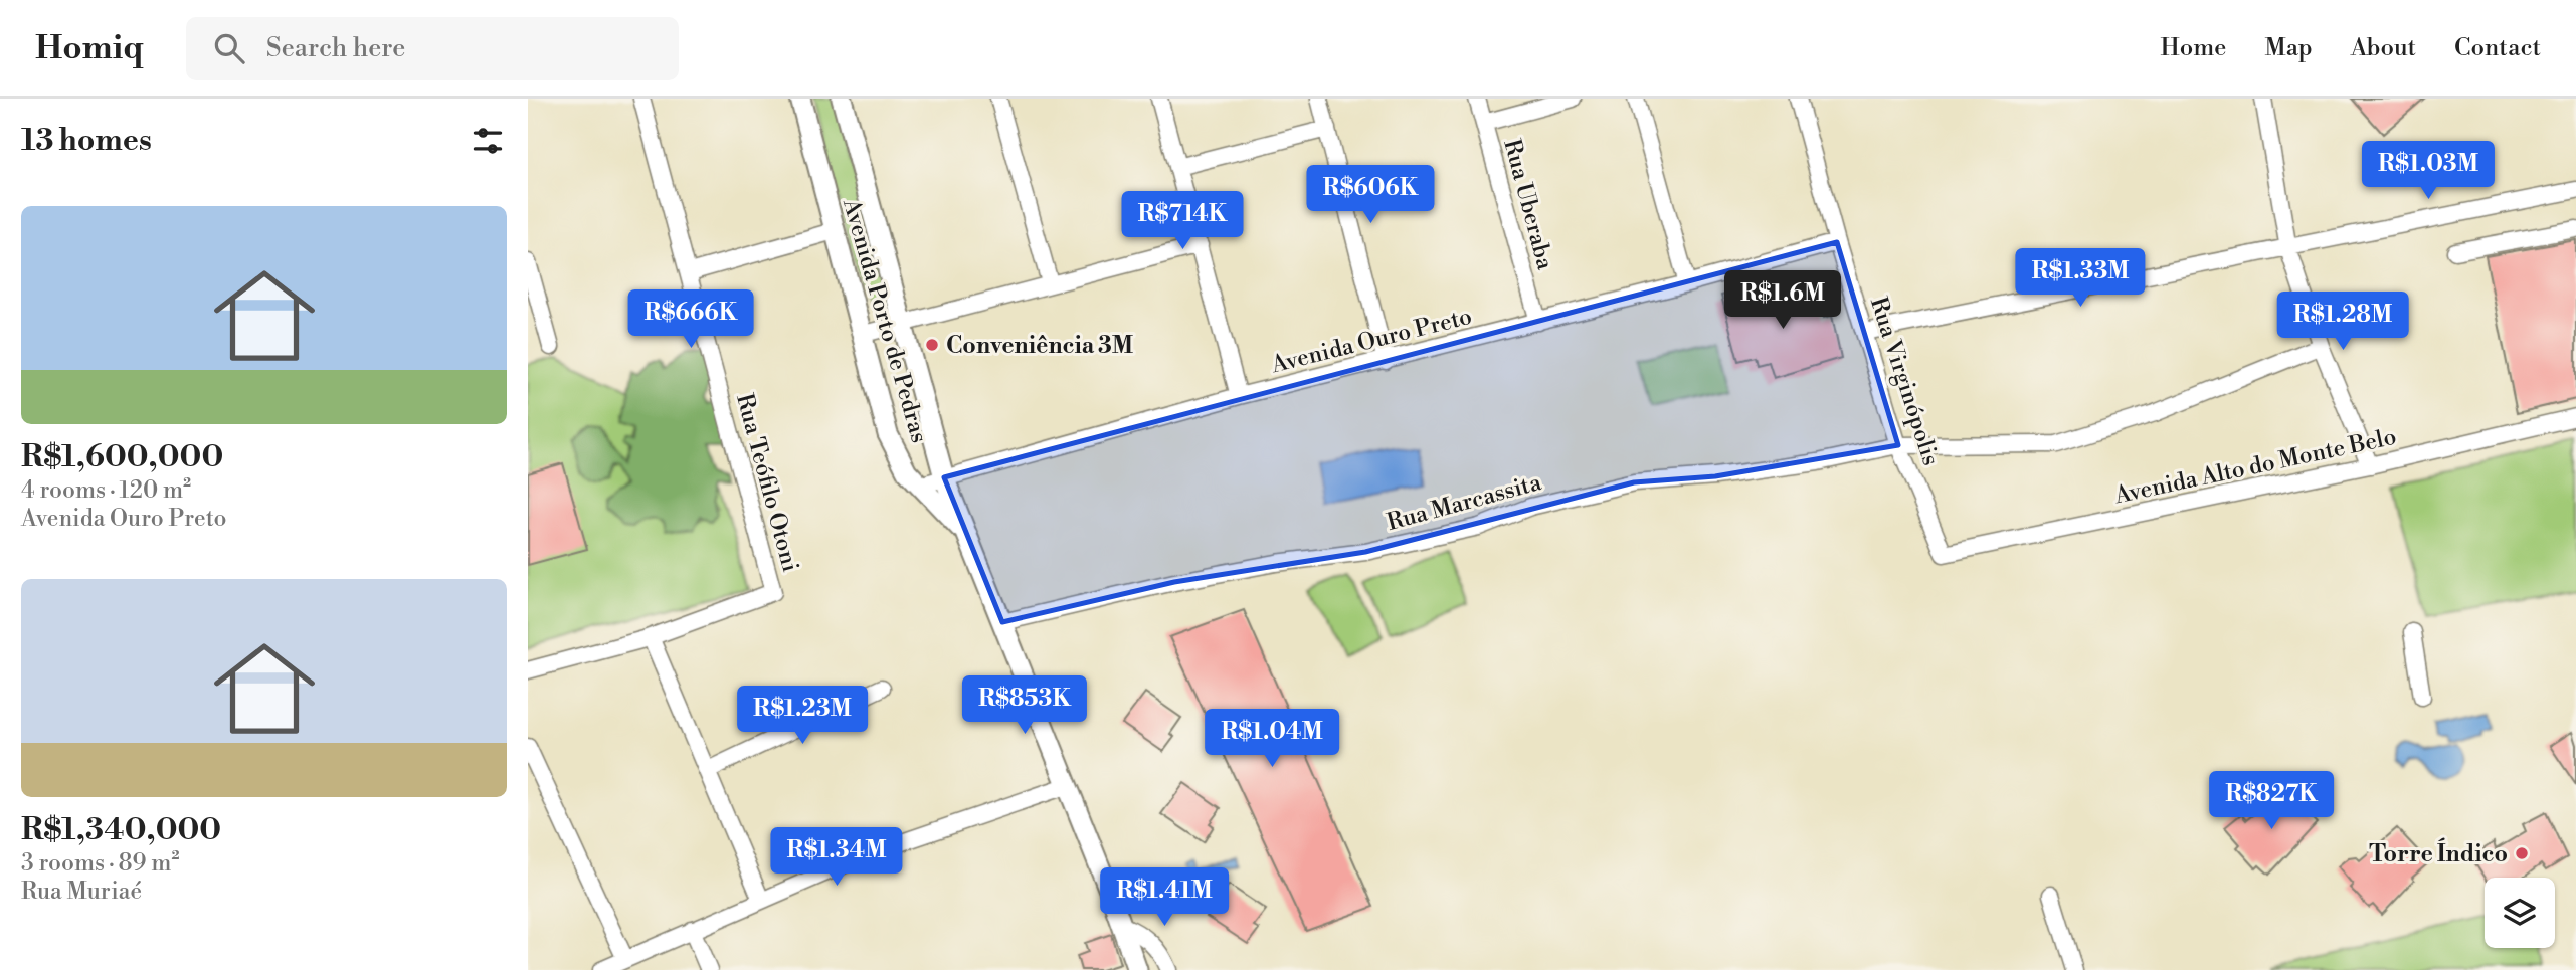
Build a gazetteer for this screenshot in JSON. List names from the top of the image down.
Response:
{
  "streets": {
    "main road": ["Avenida Porto de Pedras"],
    "street": [
      "Rua Uberaba",
      "Avenida Ouro Preto",
      "Rua Virginópolis",
      "Avenida Alto do Monte Belo",
      "Rua Teófilo Otoni",
      "Rua Marcassita"
    ]
  },
  "crossings": [
    ["Rua Uberaba", "Avenida Ouro Preto"],
    ["Avenida Porto de Pedras", "Avenida Ouro Preto"],
    ["Avenida Porto de Pedras", "Rua Marcassita"],
    ["Avenida Ouro Preto", "Rua Virginópolis"],
    ["Rua Virginópolis", "Avenida Alto do Monte Belo"],
    ["Rua Virginópolis", "Rua Marcassita"]
  ],
  "places": ["Conveniência 3M", "Torre Índico"],
  "page": {
    "header": "Homiq",
    "search": "Search here",
    "nav": [
      "Home",
      "Map",
      "About",
      "Contact"
    ],
    "heading": "13 homes",
    "price": [
      "R$1.03M",
      "R$606K",
      "R$714K",
      "R$1.33M",
      "R$1.6M",
      "R$666K",
      "R$1.28M",
      "R$853K",
      "R$1.23M",
      "R$1.04M",
      "R$827K",
      "R$1.34M",
      "R$1.41M"
    ],
    "list": [
      {
        "name": "R$1,600,000",
        "note": "4 rooms · 120 m² · Avenida Ouro Preto"
      },
      {
        "name": "R$1,340,000",
        "note": "3 rooms · 89 m² · Rua Muriaé"
      }
    ]
  }
}
